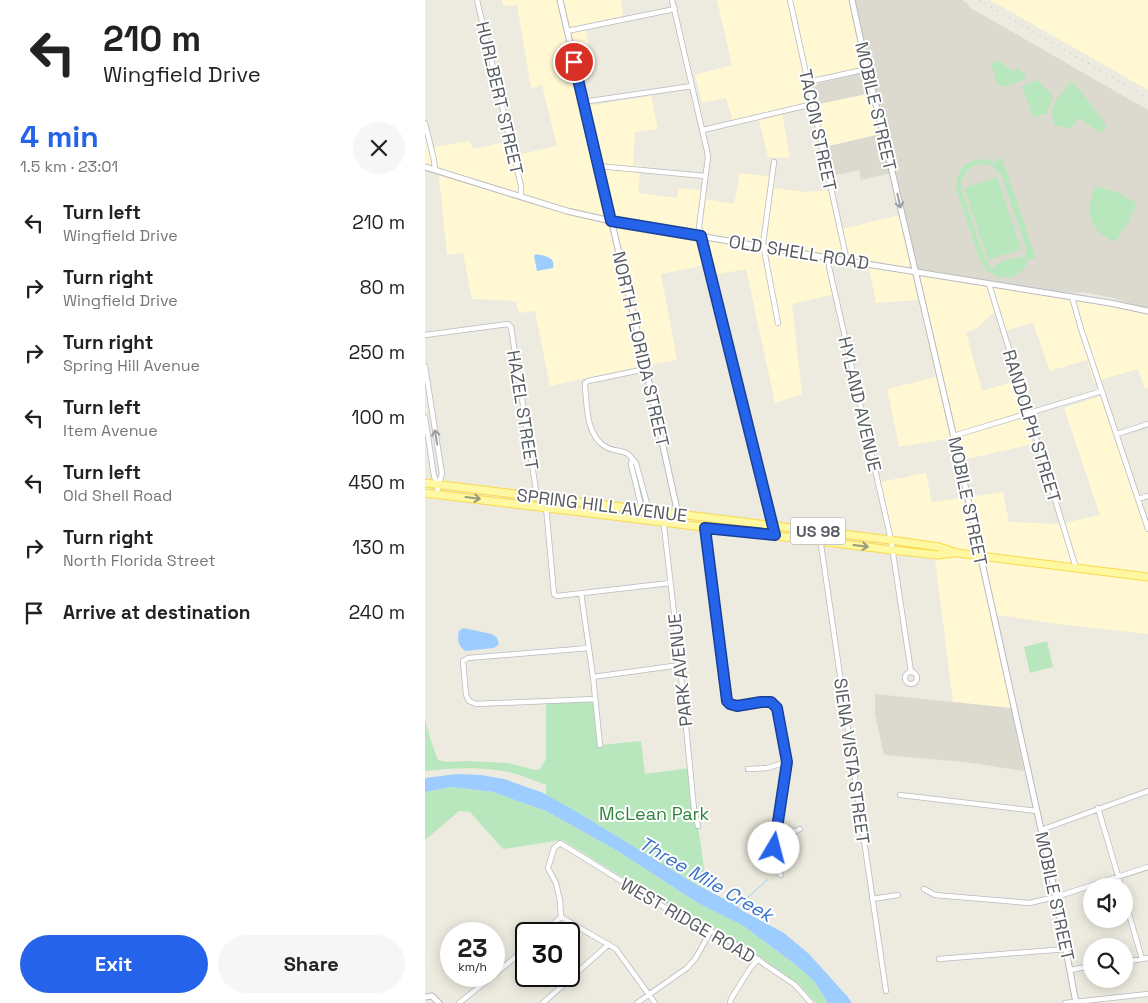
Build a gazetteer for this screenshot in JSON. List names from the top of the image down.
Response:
{
  "streets": {
    "main road": ["SPRING HILL AVENUE", "US 98"],
    "street": [
      "HURLBERT STREET",
      "MOBILE STREET",
      "TACON STREET",
      "OLD SHELL ROAD",
      "NORTH FLORIDA STREET",
      "HYLAND AVENUE",
      "HAZEL STREET",
      "RANDOLPH STREET",
      "PARK AVENUE",
      "SIENA VISTA STREET",
      "WEST RIDGE ROAD"
    ]
  },
  "crossings": [
    ["HURLBERT STREET", "OLD SHELL ROAD"],
    ["MOBILE STREET", "OLD SHELL ROAD"],
    ["MOBILE STREET", "SPRING HILL AVENUE"],
    ["TACON STREET", "OLD SHELL ROAD"],
    ["OLD SHELL ROAD", "NORTH FLORIDA STREET"],
    ["OLD SHELL ROAD", "HYLAND AVENUE"],
    ["OLD SHELL ROAD", "RANDOLPH STREET"],
    ["NORTH FLORIDA STREET", "SPRING HILL AVENUE"],
    ["HYLAND AVENUE", "SPRING HILL AVENUE"],
    ["HAZEL STREET", "SPRING HILL AVENUE"],
    ["RANDOLPH STREET", "SPRING HILL AVENUE"],
    ["SPRING HILL AVENUE", "PARK AVENUE"],
    ["SPRING HILL AVENUE", "SIENA VISTA STREET"]
  ],
  "water": ["Three Mile Creek"],
  "parks": ["McLean Park"],
  "page": {
    "turn": ["210 m", "Wingfield Drive"],
    "heading": ["4 min", "1.5 km · 23:01"],
    "list": [
      {
        "name": "Turn left",
        "note": "Wingfield Drive",
        "value": "210 m"
      },
      {
        "name": "Turn right",
        "note": "Wingfield Drive",
        "value": "80 m"
      },
      {
        "name": "Turn right",
        "note": "Spring Hill Avenue",
        "value": "250 m"
      },
      {
        "name": "Turn left",
        "note": "Item Avenue",
        "value": "100 m"
      },
      {
        "name": "Turn left",
        "note": "Old Shell Road",
        "value": "450 m"
      },
      {
        "name": "Turn right",
        "note": "North Florida Street",
        "value": "130 m"
      },
      {
        "name": "Arrive at destination",
        "value": "240 m"
      }
    ],
    "speed": "23 km/h",
    "limit": "30",
    "buttons": ["Exit", "Share"]
  }
}
